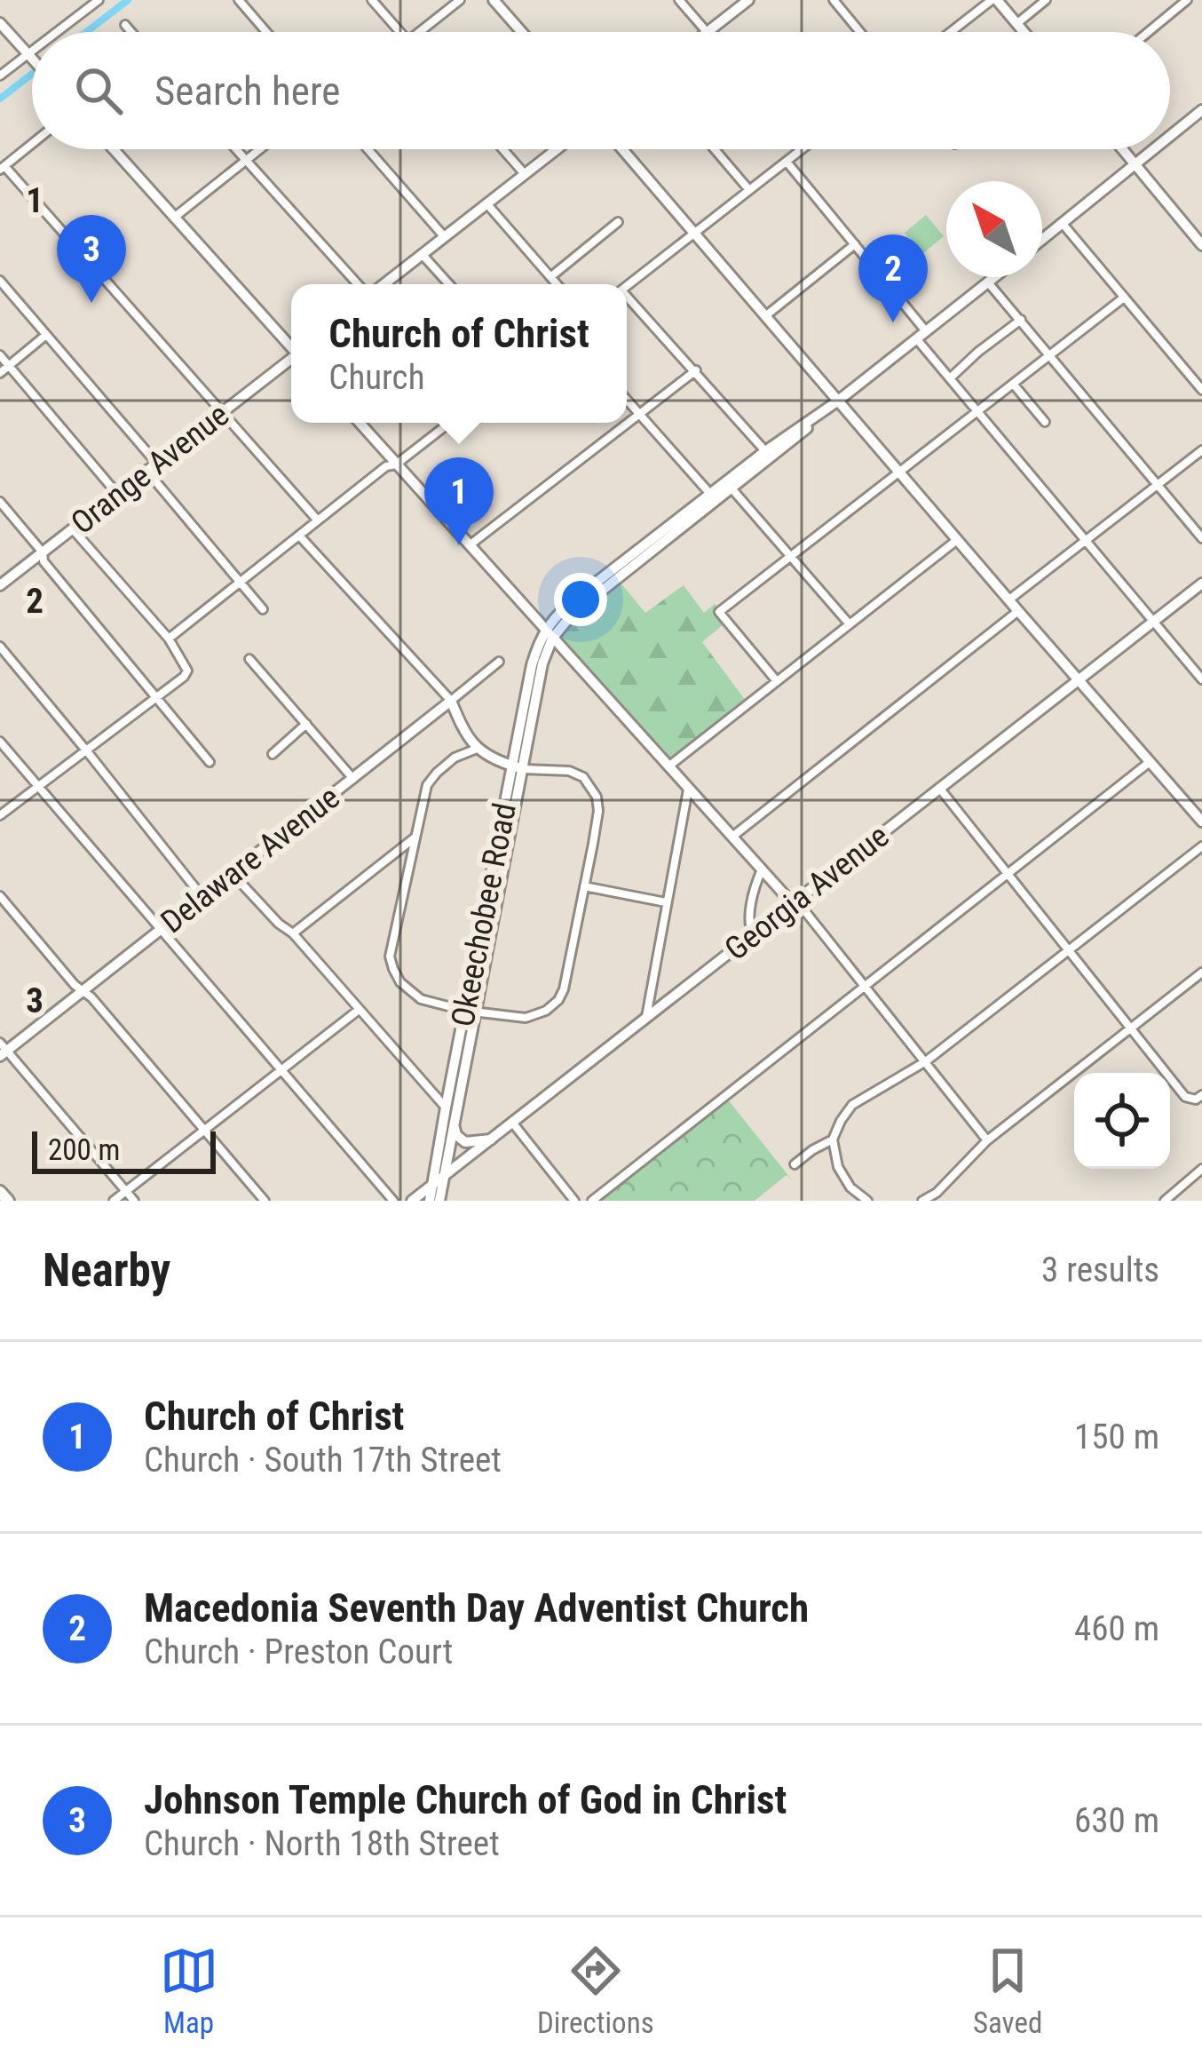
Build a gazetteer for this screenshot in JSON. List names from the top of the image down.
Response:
{
  "streets": {
    "street": [
      "Orange Avenue",
      "Delaware Avenue",
      "Georgia Avenue",
      "Okeechobee Road"
    ]
  },
  "crossings": [
    ["Georgia Avenue", "Okeechobee Road"]
  ],
  "scale_bar": "200 m",
  "north": "top left",
  "page": {
    "search": "Search here",
    "pins": ["3", "2", "1"],
    "popup": ["Church of Christ", "Church"],
    "scale": "200 m",
    "heading": ["Nearby", "3 results"],
    "list": [
      {
        "mark": "1",
        "name": "Church of Christ",
        "note": "Church · South 17th Street",
        "value": "150 m"
      },
      {
        "mark": "2",
        "name": "Macedonia Seventh Day Adventist Church",
        "note": "Church · Preston Court",
        "value": "460 m"
      },
      {
        "mark": "3",
        "name": "Johnson Temple Church of God in Christ",
        "note": "Church · North 18th Street",
        "value": "630 m"
      }
    ],
    "nav": ["Map", "Directions", "Saved"]
  },
  "grid": {
    "rows": ["1", "2", "3"]
  }
}
